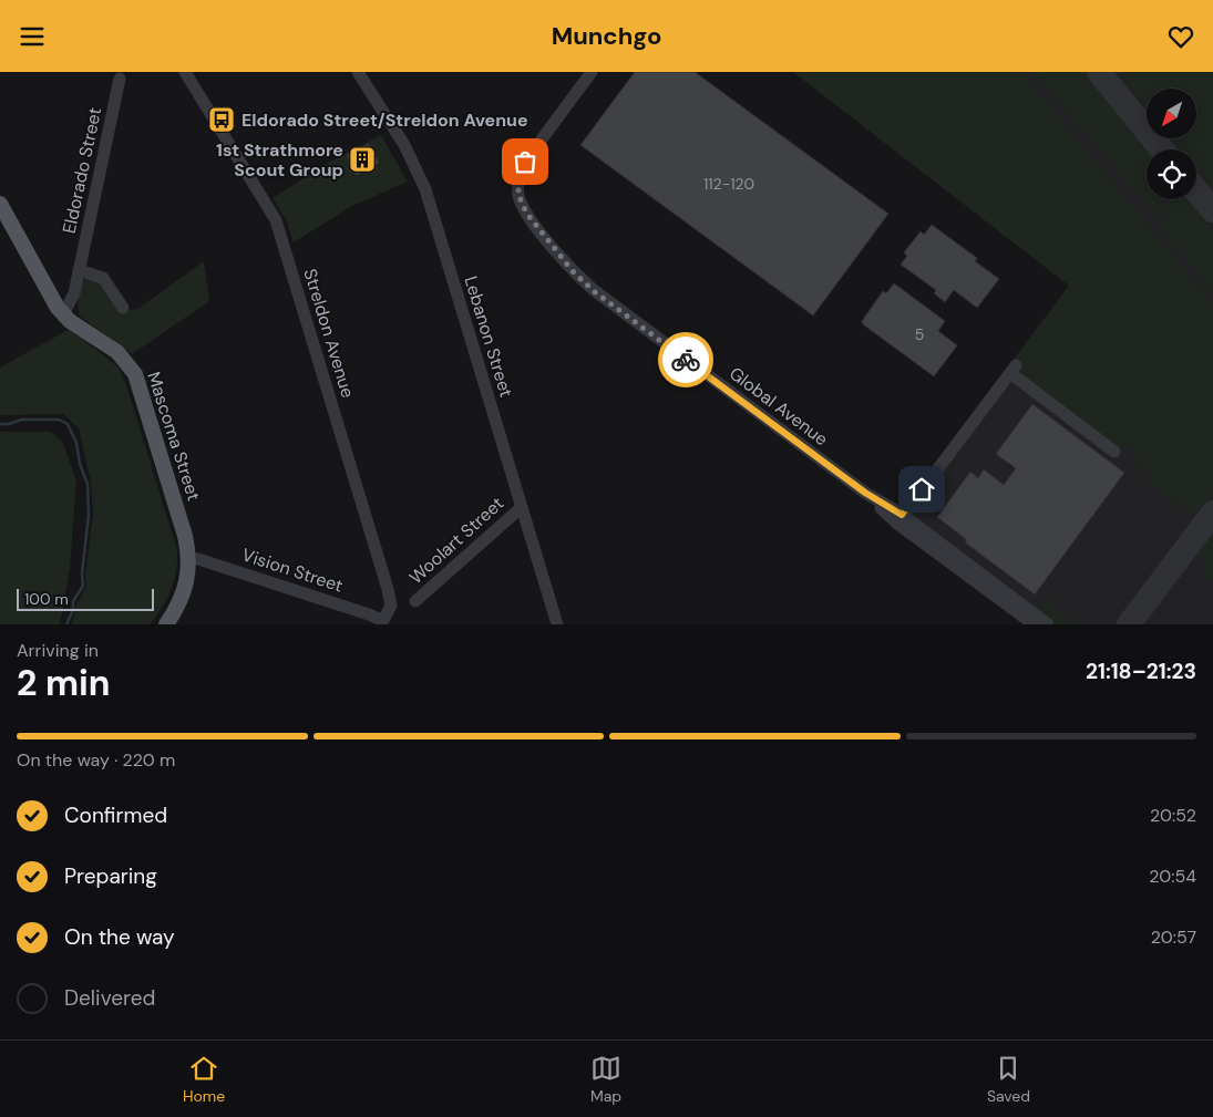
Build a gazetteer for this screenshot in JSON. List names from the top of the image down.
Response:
{
  "streets": {
    "main road": ["Mascoma Street"],
    "street": [
      "Eldorado Street",
      "Streldon Avenue",
      "Lebanon Street",
      "Global Avenue",
      "Woolart Street",
      "Vision Street"
    ]
  },
  "crossings": [
    ["Eldorado Street", "Mascoma Street"],
    ["Streldon Avenue", "Vision Street"],
    ["Lebanon Street", "Woolart Street"],
    ["Mascoma Street", "Vision Street"]
  ],
  "places": {
    "bus stop": ["Eldorado Street/Streldon Avenue"],
    "building": ["1st Strathmore Scout Group"]
  },
  "house_numbers": ["112-120", "5"],
  "scale_bar": "100 m",
  "north": "bottom left",
  "page": {
    "header": "Munchgo",
    "scale": "100 m",
    "heading": ["2 min", "Arriving in", "21:18–21:23"],
    "bar": "On the way · 220 m",
    "list": [
      ["Confirmed", "20:52"],
      ["Preparing", "20:54"],
      ["On the way", "20:57"],
      "Delivered"
    ],
    "tabs": ["Home", "Map", "Saved"]
  }
}
